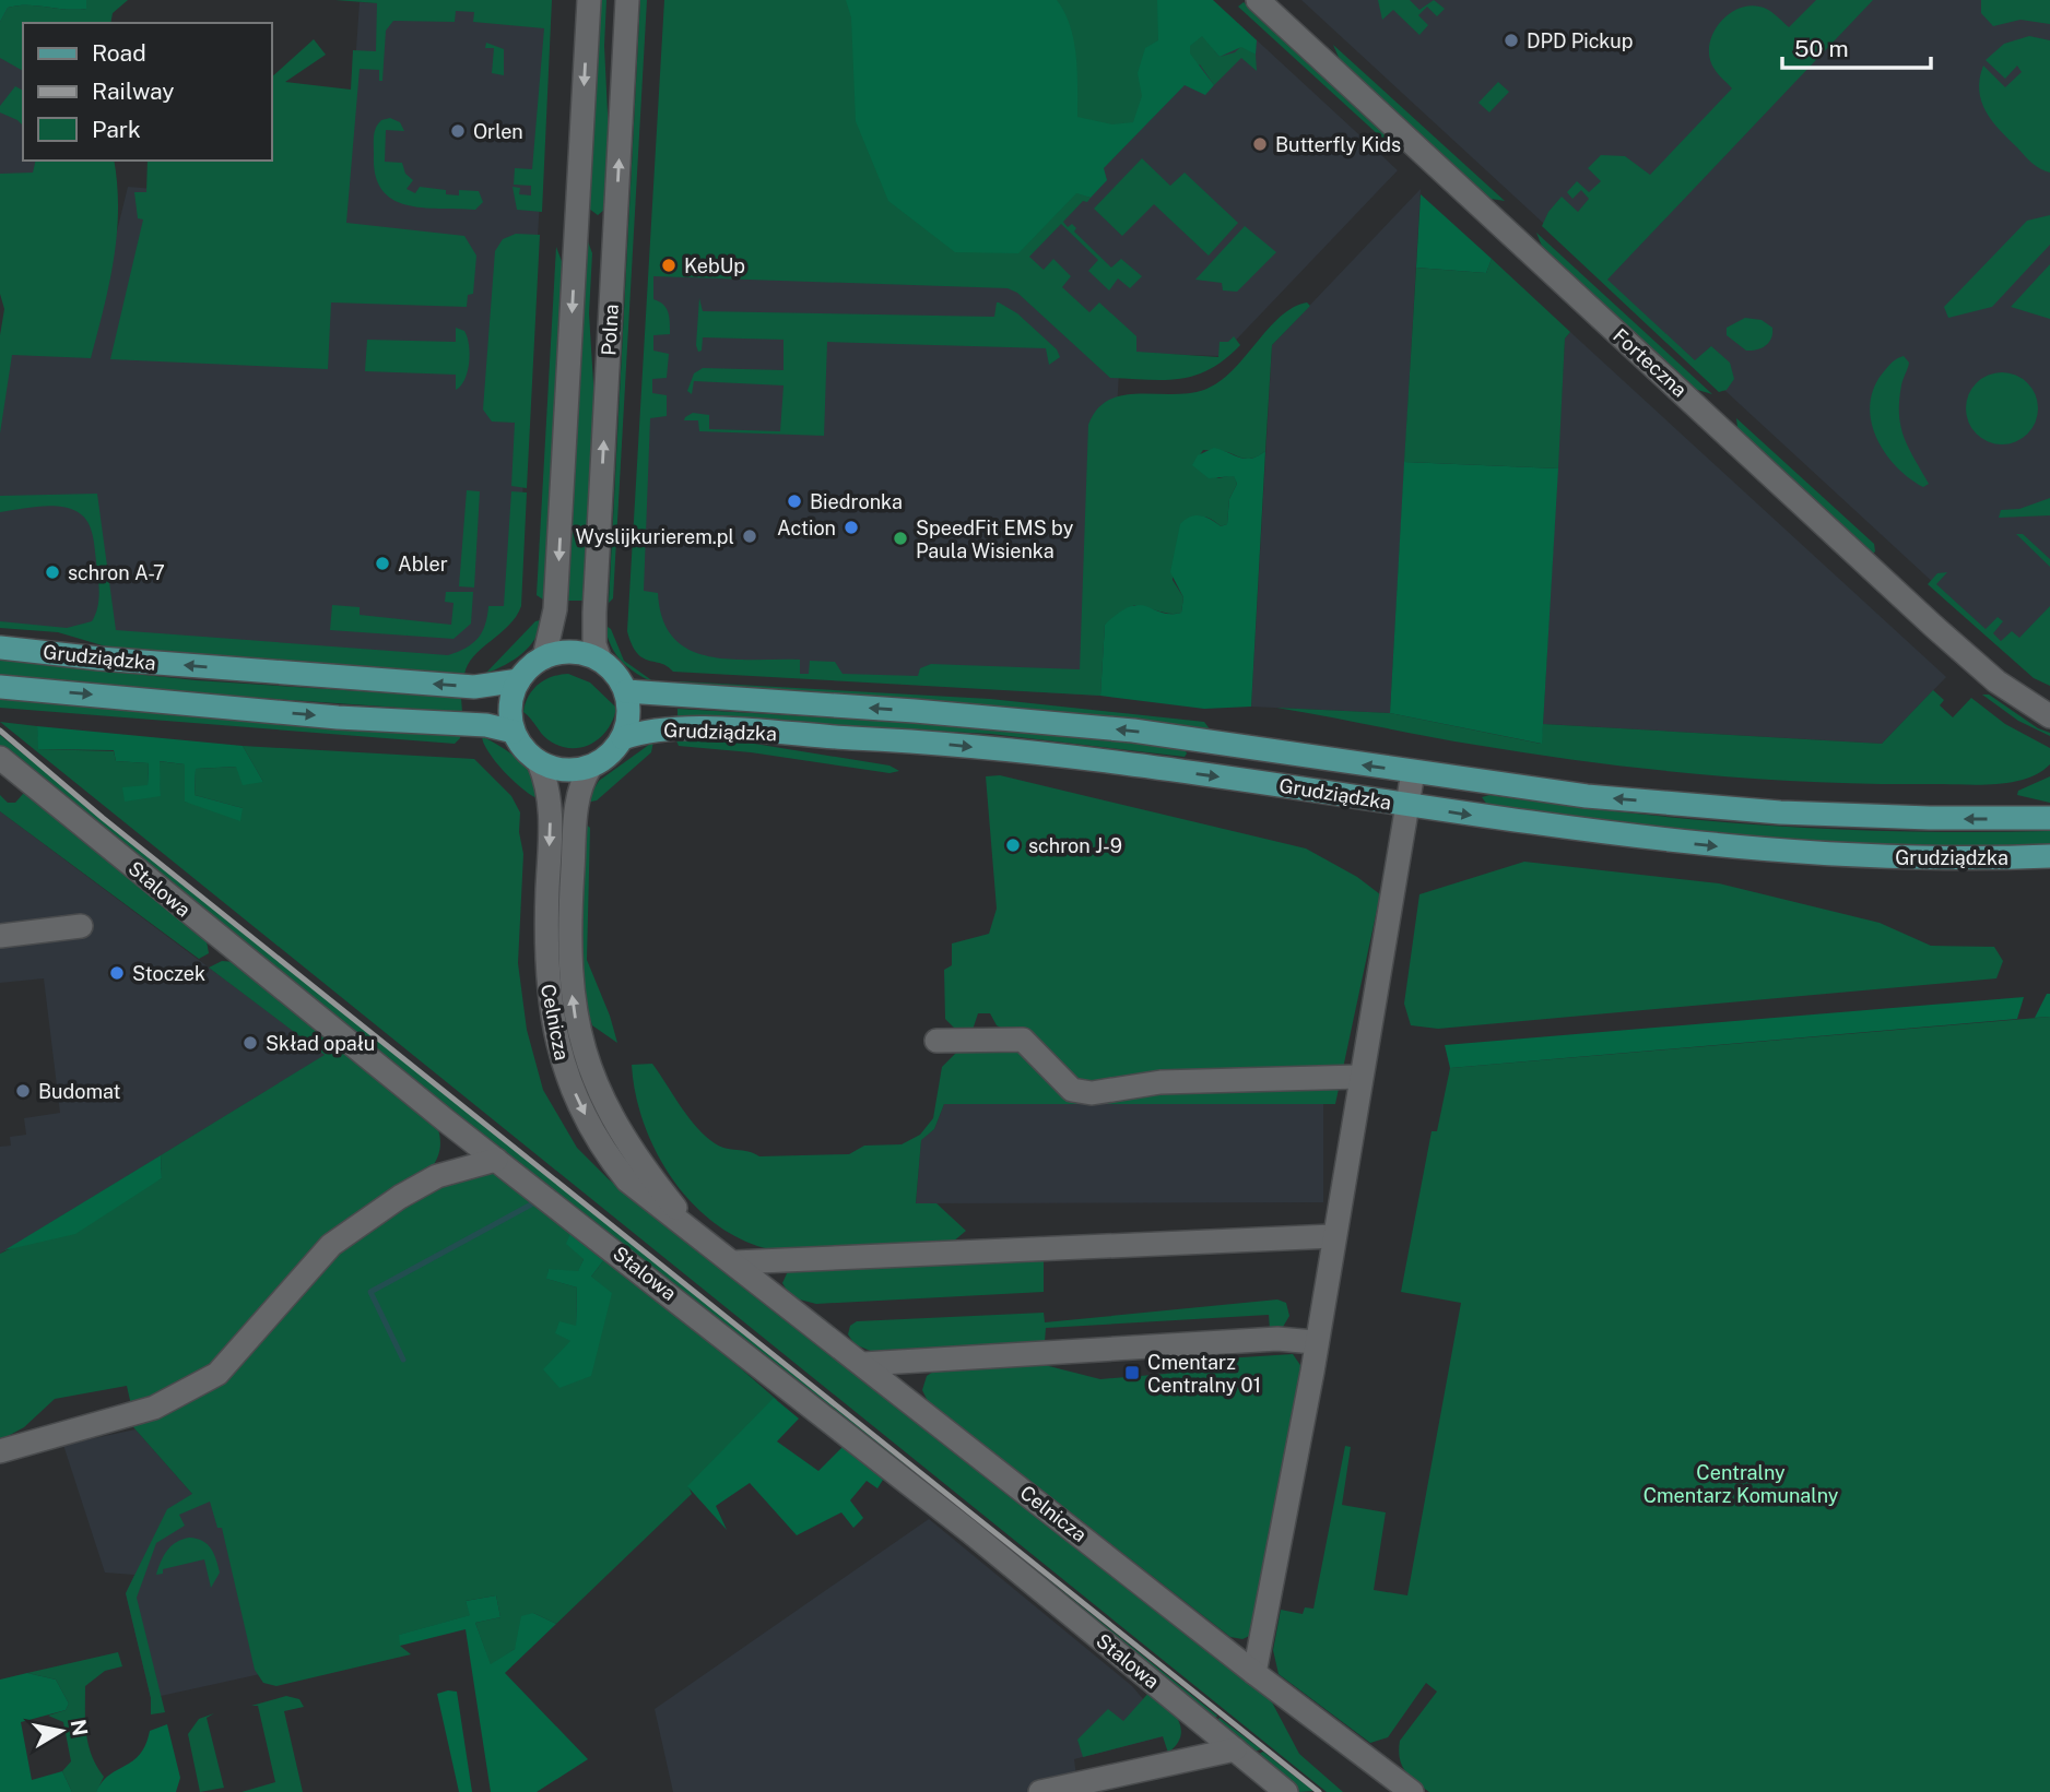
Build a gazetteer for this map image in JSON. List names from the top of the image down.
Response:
{
  "streets": {
    "main road": ["Grudziądzka"],
    "street": [
      "Polna",
      "Forteczna",
      "Stalowa",
      "Celnicza"
    ]
  },
  "crossings": [
    ["Polna", "Grudziądzka"],
    ["Polna", "Celnicza"],
    ["Grudziądzka", "Celnicza"]
  ],
  "parks": ["Centralny Cmentarz Komunalny"],
  "places": {
    "other": [
      "DPD Pickup",
      "Orlen",
      "Butterfly Kids",
      "KebUp",
      "Biedronka",
      "Action",
      "Wyslijkurierem.pl",
      "SpeedFit EMS by Paula Wisienka",
      "Abler",
      "schron A-7",
      "schron J-9",
      "Stoczek",
      "Skład opału",
      "Budomat"
    ],
    "transit": ["Cmentarz Centralny 01"]
  },
  "legend": ["Road", "Railway", "Park"],
  "scale_bar": "50 m",
  "north": "right"
}
